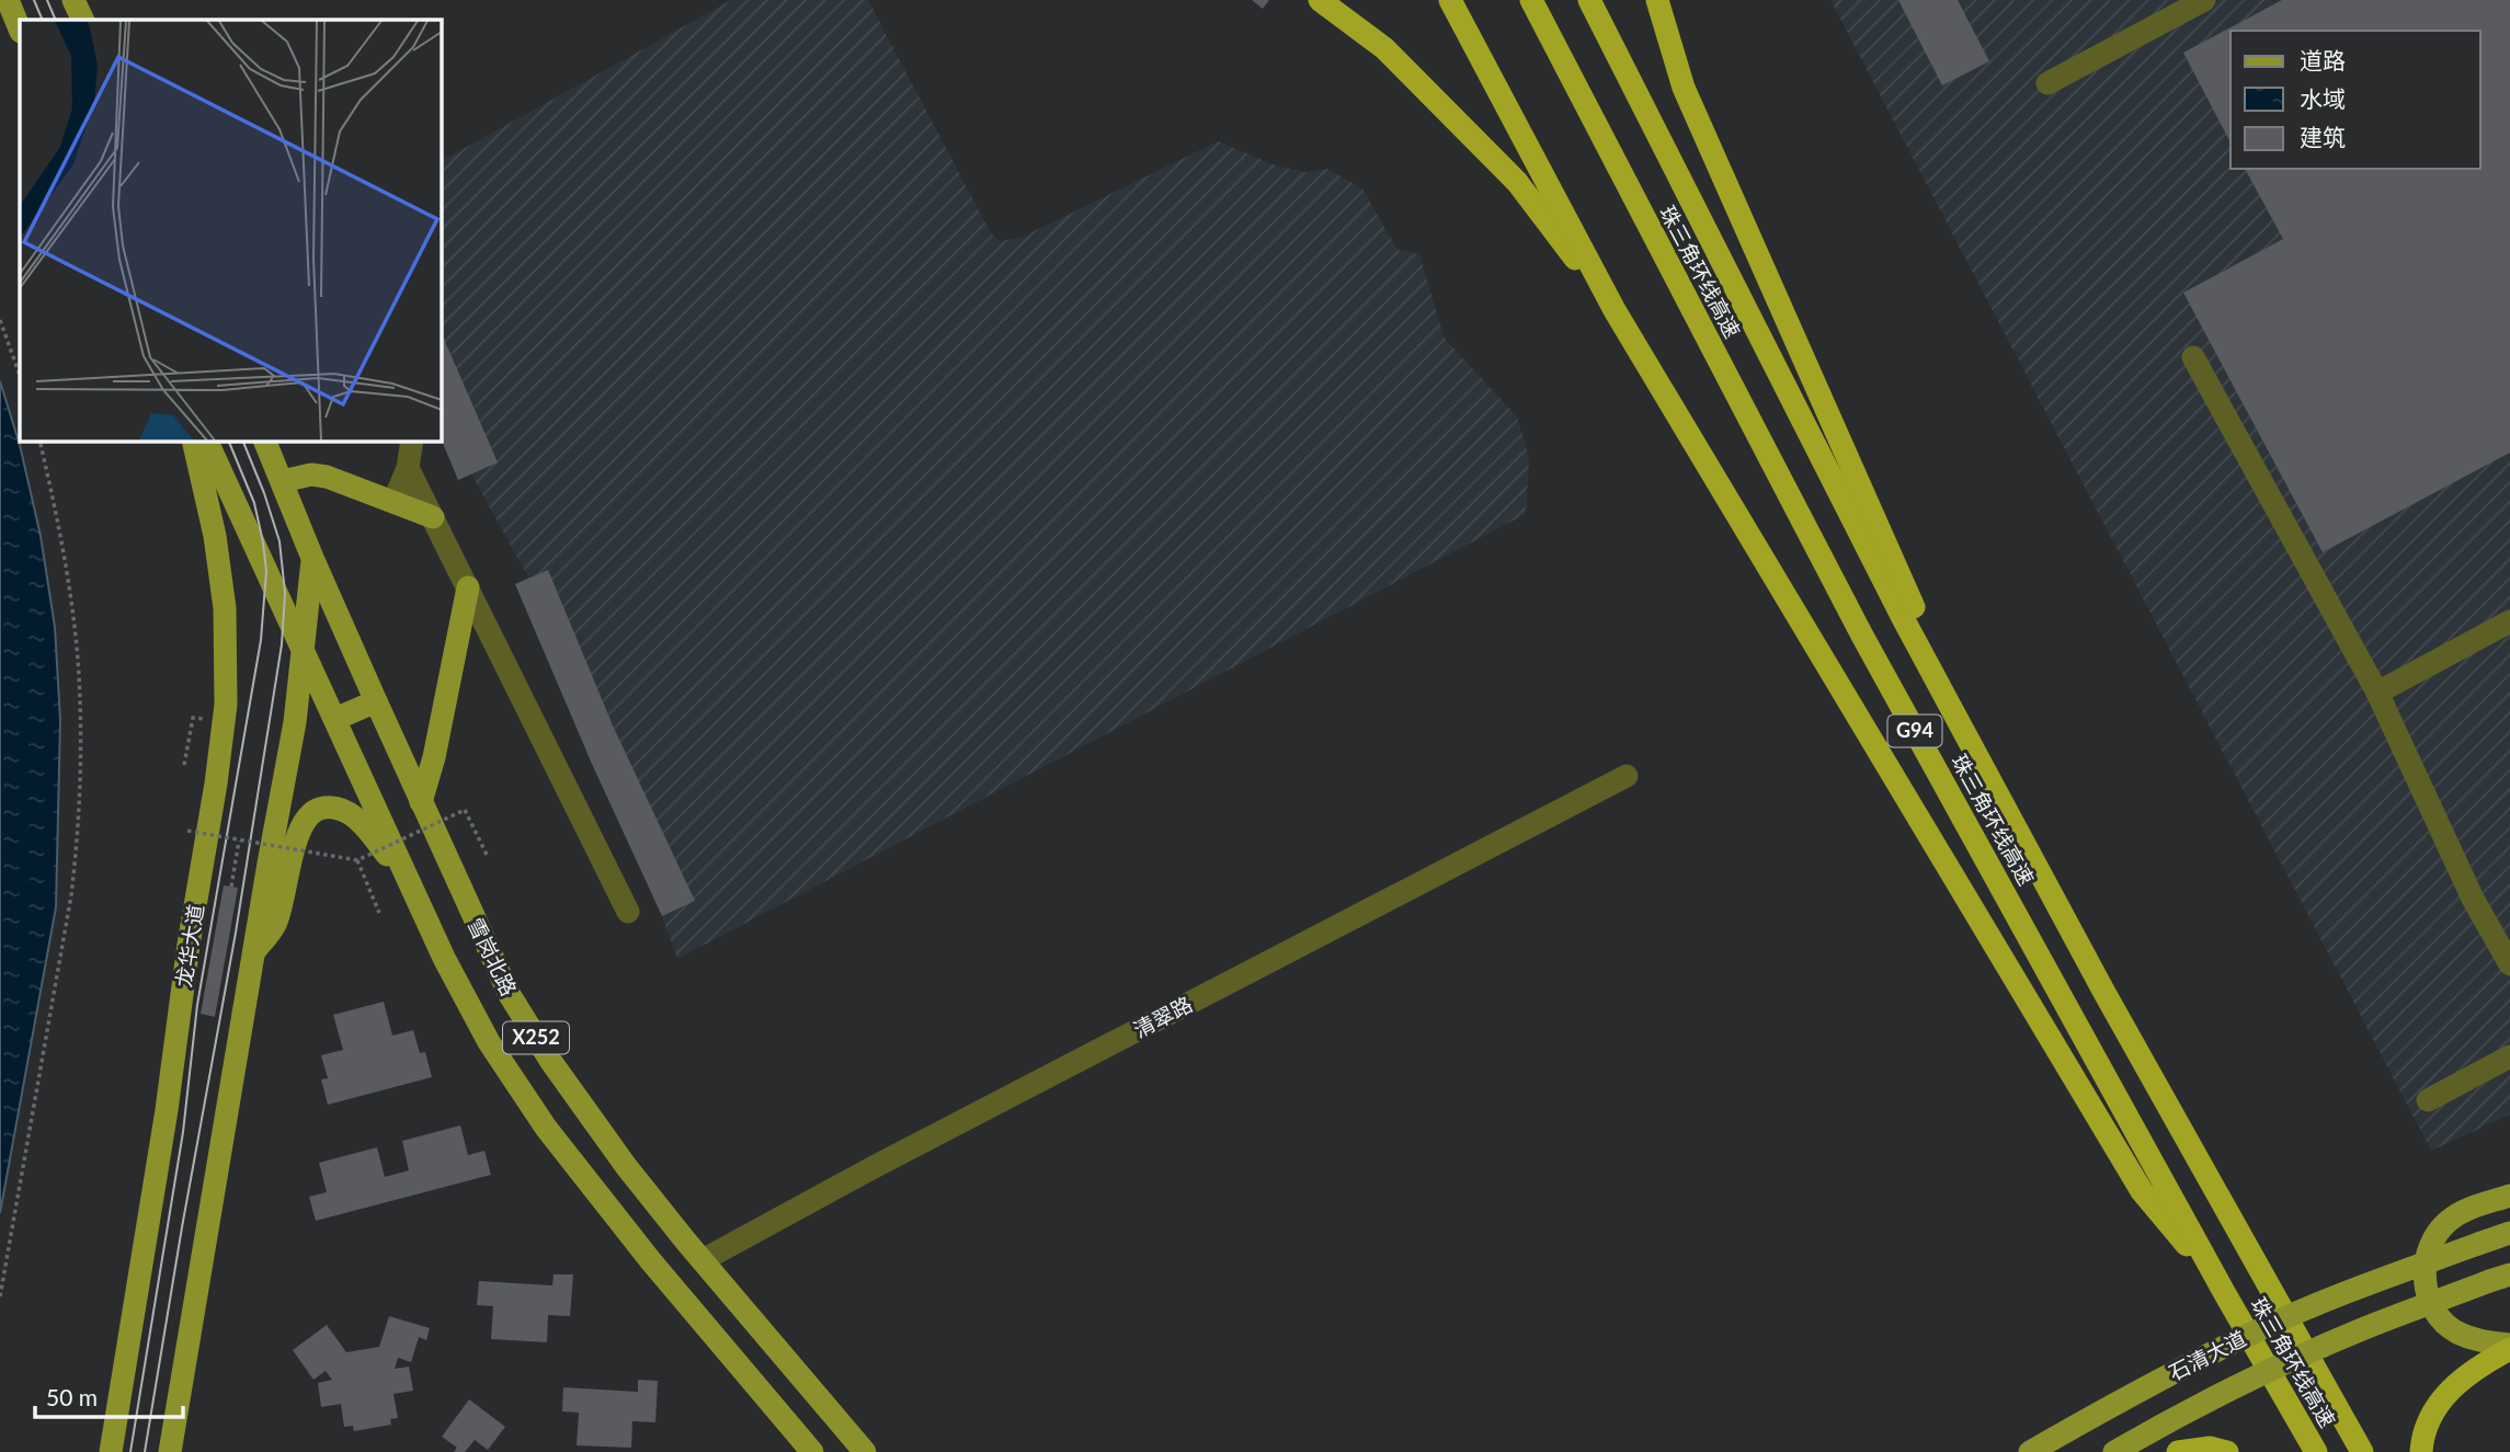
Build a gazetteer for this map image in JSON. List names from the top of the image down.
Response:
{
  "streets": {
    "highway": ["珠三角环线高速", "G94"],
    "main road": [
      "龙华大道",
      "雪岗北路",
      "X252",
      "石清大道"
    ],
    "street": ["清翠路"]
  },
  "crossings": [
    ["雪岗北路", "清翠路"],
    ["雪岗北路", "X252"]
  ],
  "legend": ["道路", "水域", "建筑"],
  "scale_bar": "50 m"
}
